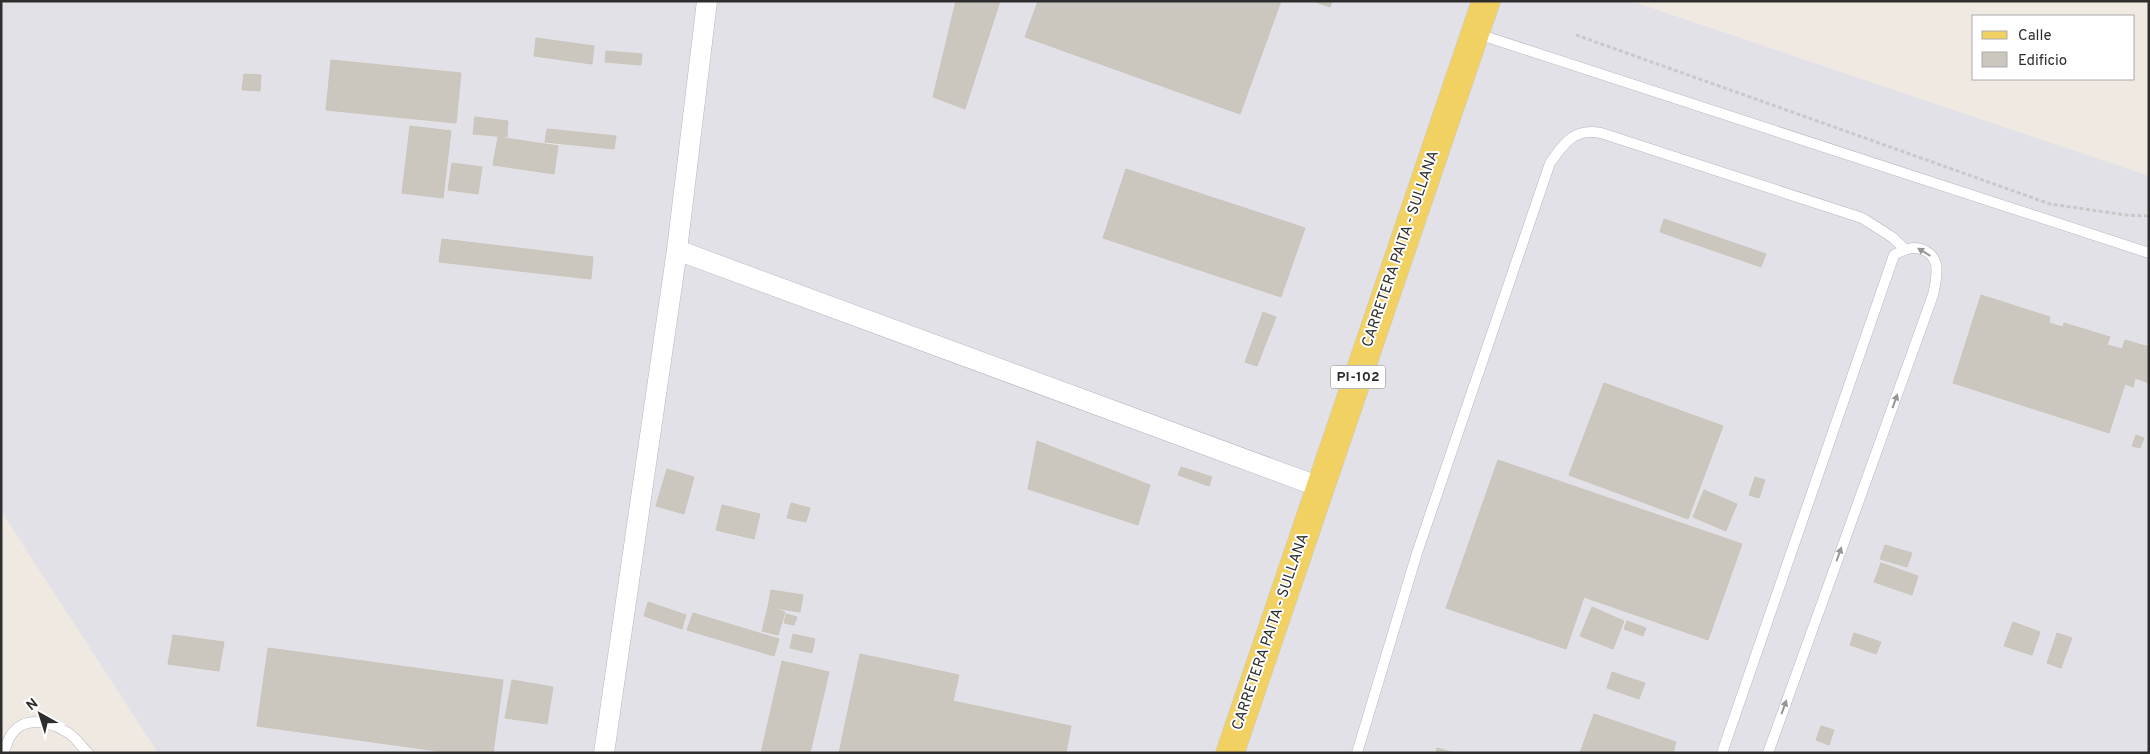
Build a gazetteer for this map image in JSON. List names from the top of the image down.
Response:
{
  "streets": {
    "main road": ["CARRETERA PAITA - SULLANA", "PI-102"]
  },
  "legend": ["Calle", "Edificio"],
  "north": "top left"
}
